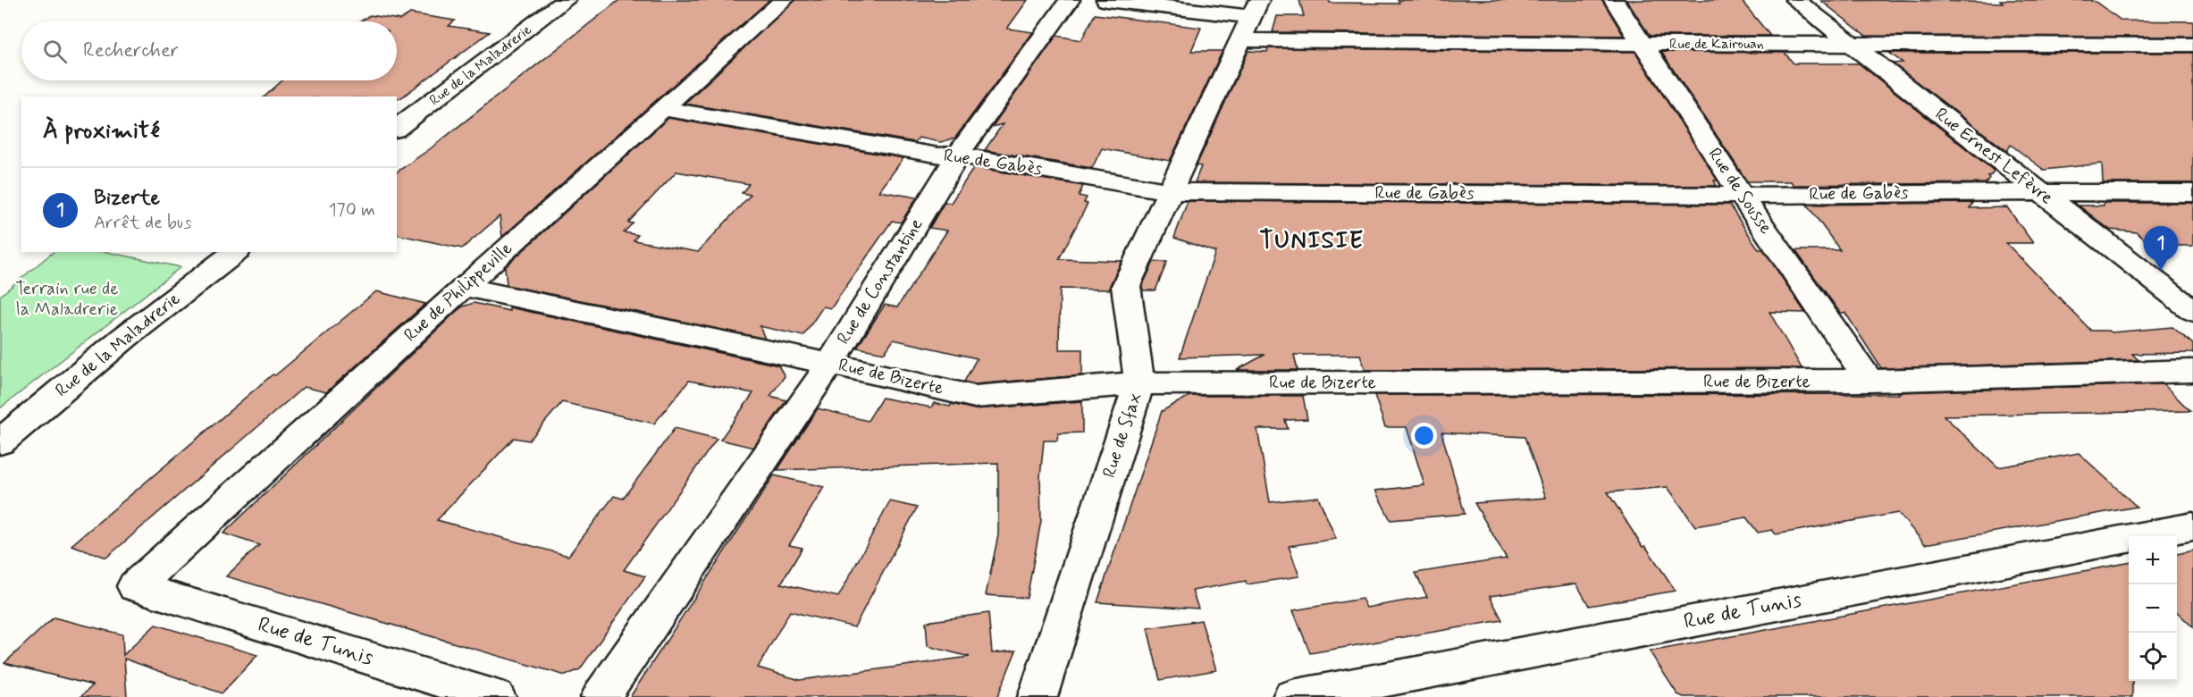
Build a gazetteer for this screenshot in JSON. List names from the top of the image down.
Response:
{
  "streets": {
    "street": [
      "Rue de Kairouan",
      "Rue de la Maladrerie",
      "Rue Ernest Lefèvre",
      "Rue de Gabès",
      "Rue de Sousse",
      "Rue de Constantine",
      "Rue de Philippeville",
      "Rue de Bizerte",
      "Rue de Sfax",
      "Rue de Tunis"
    ]
  },
  "crossings": [
    ["Rue de Kairouan", "Rue Ernest Lefèvre"],
    ["Rue de Kairouan", "Rue de Sousse"],
    ["Rue de Kairouan", "Rue de Sfax"],
    ["Rue Ernest Lefèvre", "Rue de Gabès"],
    ["Rue de Gabès", "Rue de Sousse"],
    ["Rue de Gabès", "Rue de Constantine"],
    ["Rue de Gabès", "Rue de Philippeville"],
    ["Rue de Gabès", "Rue de Sfax"],
    ["Rue de Sousse", "Rue de Bizerte"],
    ["Rue de Constantine", "Rue de Bizerte"],
    ["Rue de Philippeville", "Rue de Bizerte"],
    ["Rue de Philippeville", "Rue de Tunis"],
    ["Rue de Bizerte", "Rue de Sfax"]
  ],
  "districts": ["TUNISIE"],
  "parks": ["Terrain rue de la Maladrerie"],
  "page": {
    "search": "Rechercher",
    "heading": "À proximité",
    "list": [
      {
        "mark": "1",
        "name": "Bizerte",
        "note": "Arrêt de bus",
        "value": "170 m"
      }
    ],
    "pins": "1",
    "map_buttons": ["+", "−"]
  }
}
